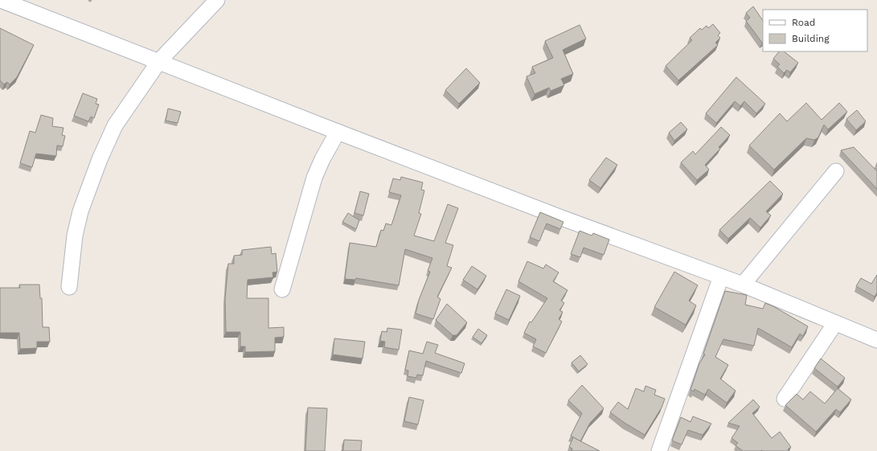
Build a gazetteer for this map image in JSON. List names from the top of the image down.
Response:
{
  "legend": ["Road", "Building"]
}
